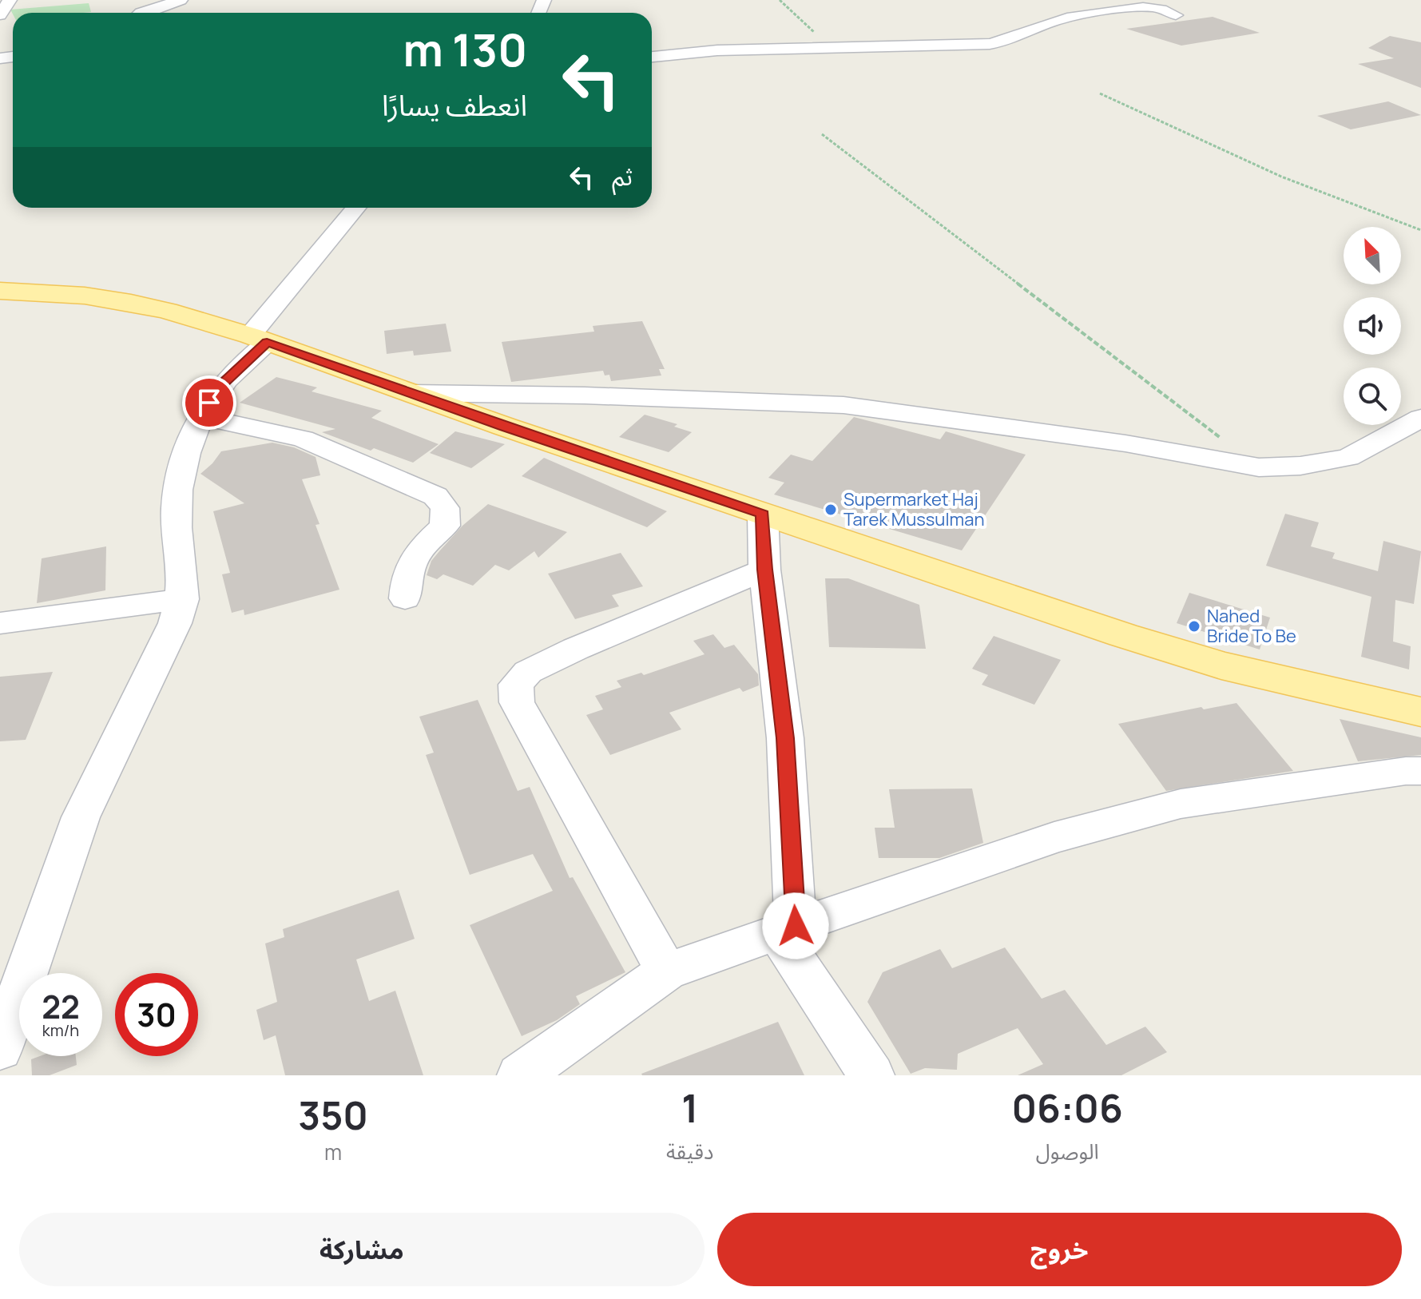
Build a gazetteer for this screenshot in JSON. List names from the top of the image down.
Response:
{
  "places": ["Supermarket Haj Tarek Mussulman", "Nahed Bride To Be"],
  "north": "top left",
  "page": {
    "turn": ["130 m", "انعطف يسارًا"],
    "then": "ثم",
    "speed": "22 km/h",
    "limit": "30",
    "eta": [
      "06:06",
      "الوصول",
      "1",
      "دقيقة",
      "350",
      "m"
    ],
    "buttons": ["خروج", "مشاركة"]
  }
}
